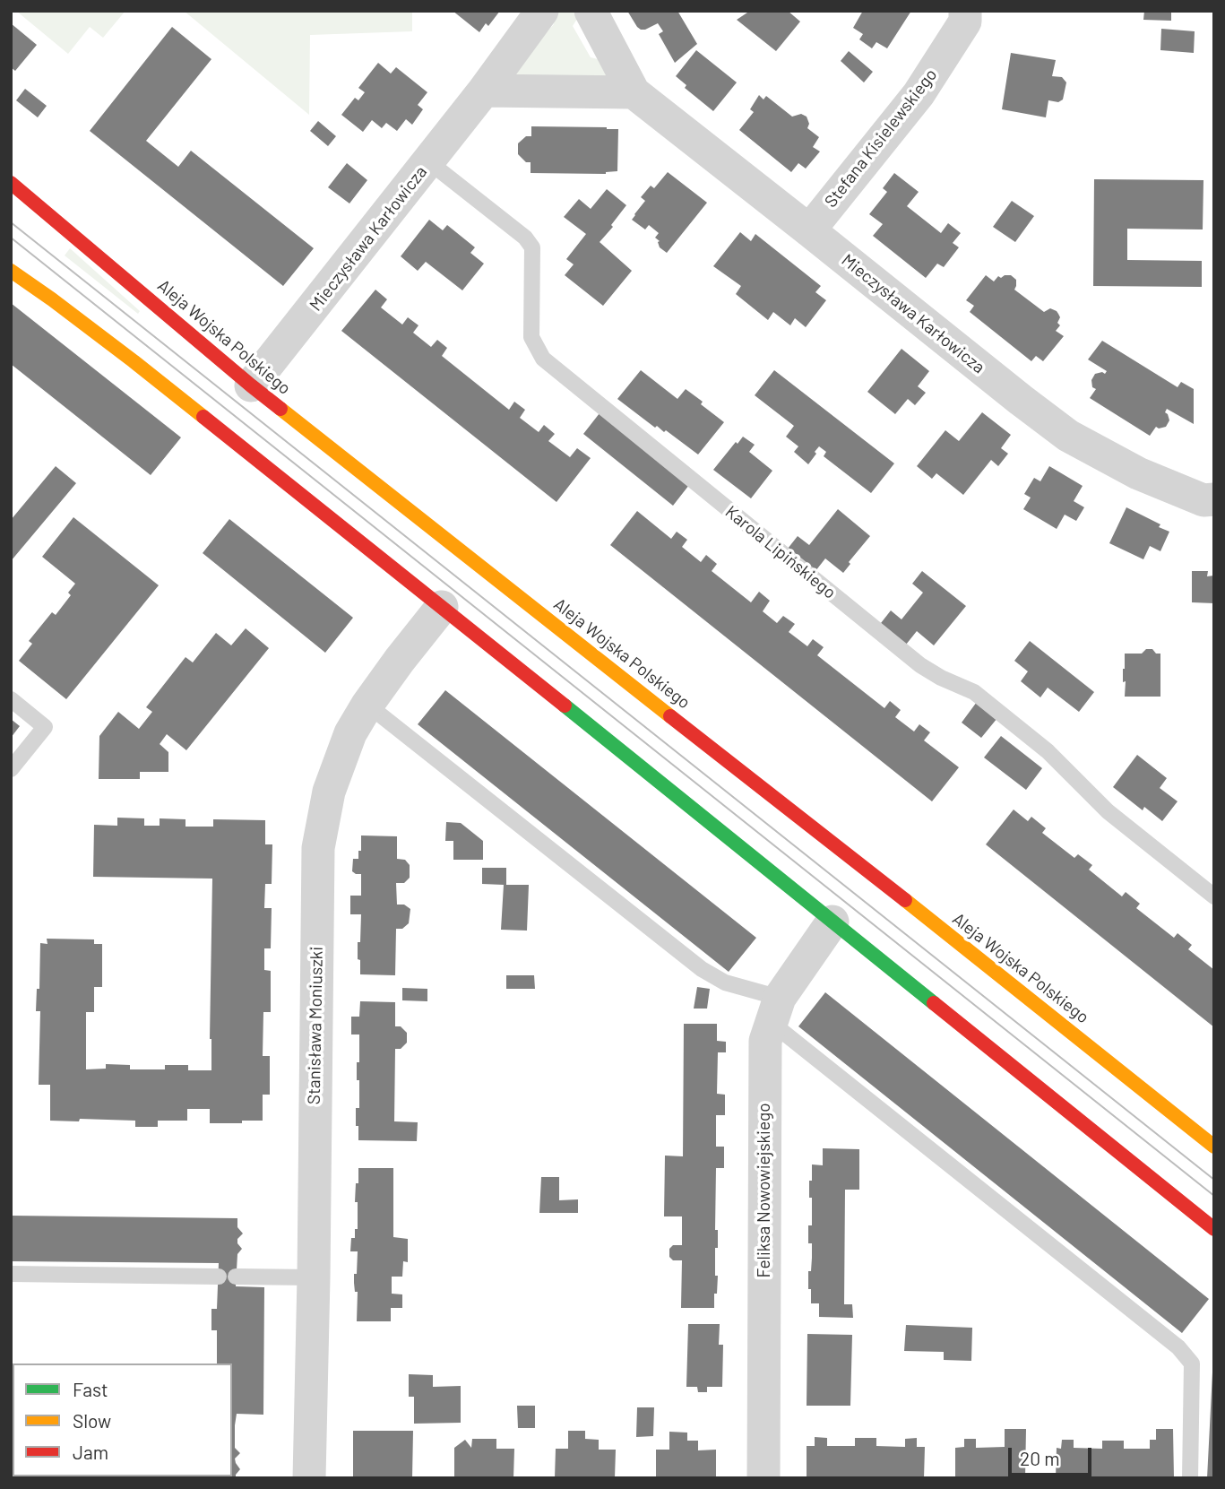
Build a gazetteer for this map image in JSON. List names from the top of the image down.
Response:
{
  "streets": {
    "street": [
      "Stefana Kisielewskiego",
      "Mieczysława Karłowicza",
      "Aleja Wojska Polskiego",
      "Stanisława Moniuszki",
      "Feliksa Nowowiejskiego"
    ],
    "lane": ["Karola Lipińskiego"]
  },
  "crossings": [
    ["Stefana Kisielewskiego", "Mieczysława Karłowicza"],
    ["Mieczysława Karłowicza", "Aleja Wojska Polskiego"],
    ["Mieczysława Karłowicza", "Karola Lipińskiego"]
  ],
  "legend": ["Fast", "Slow", "Jam"],
  "scale_bar": "20 m"
}
